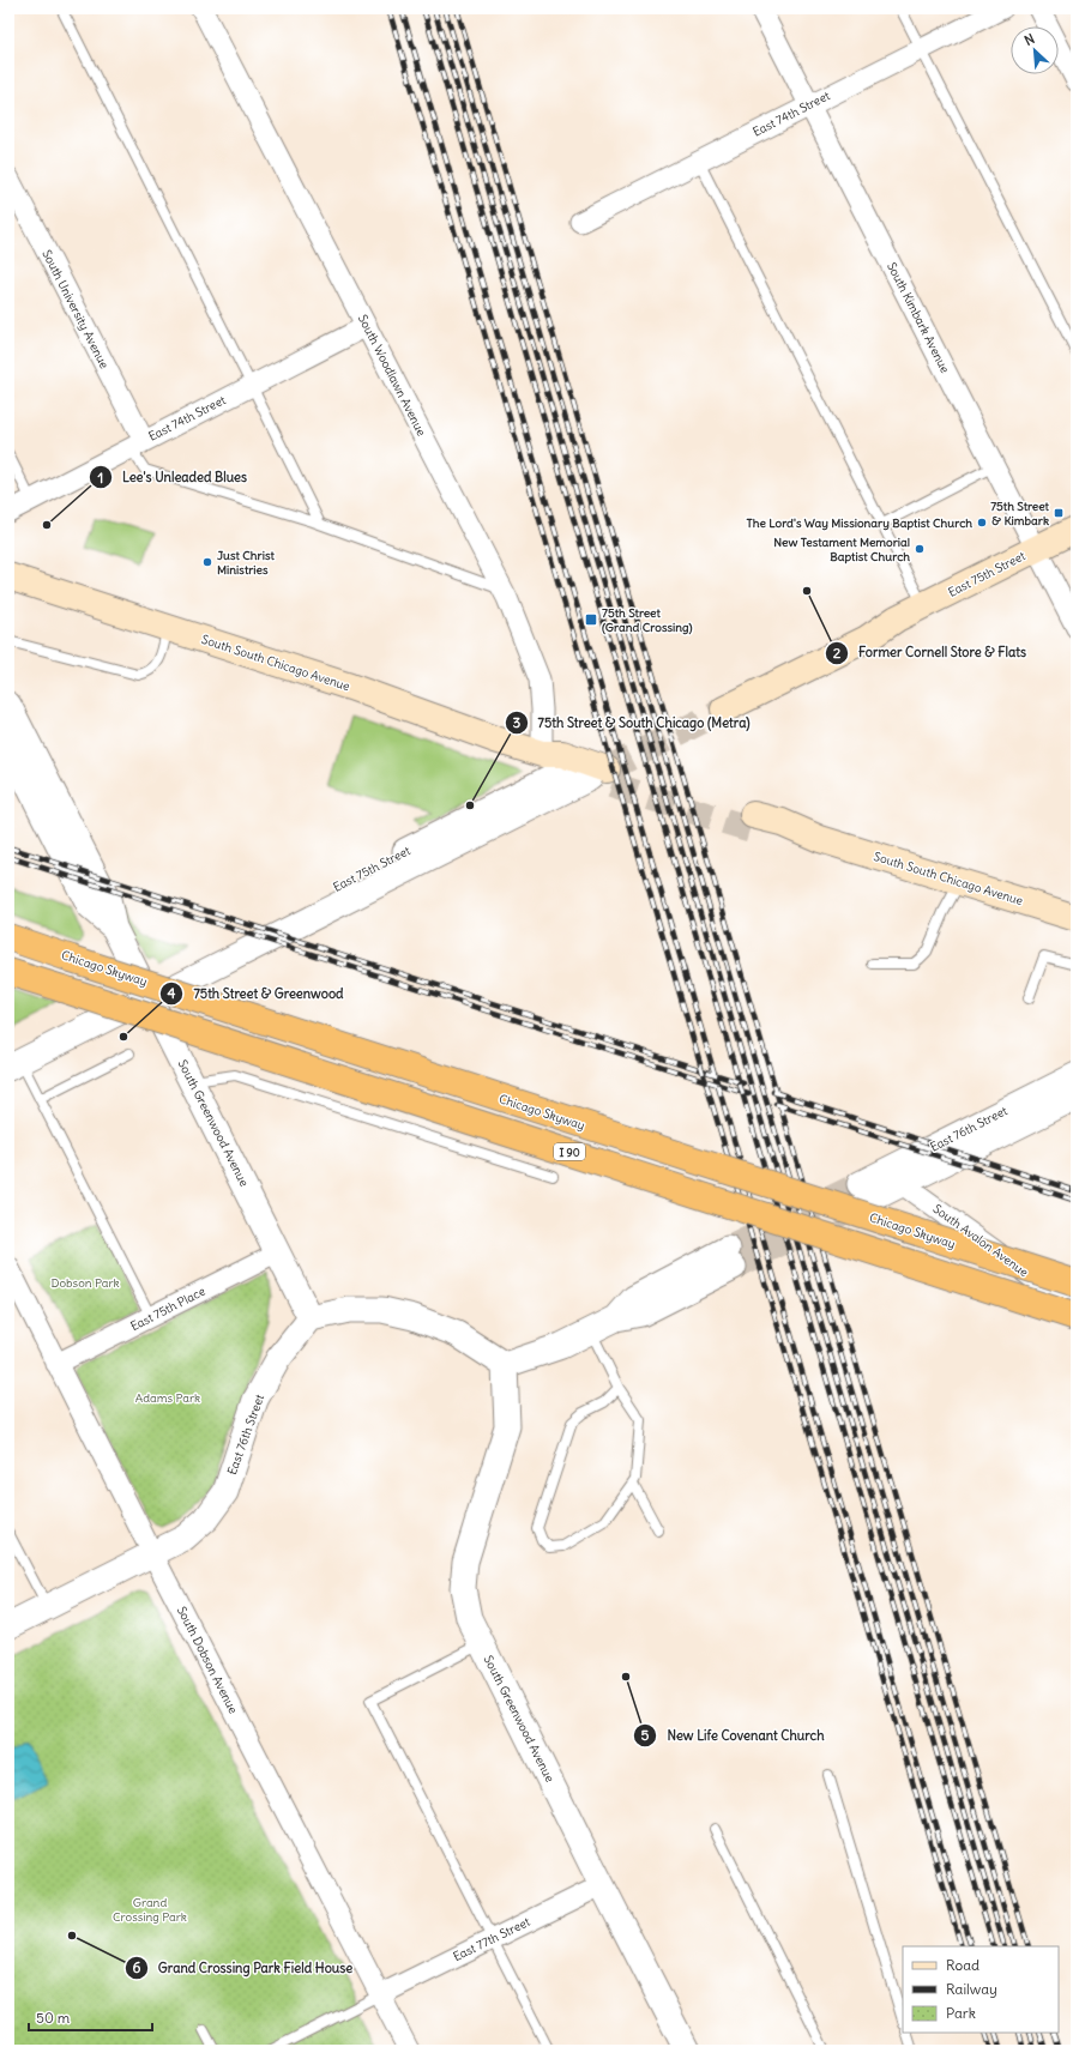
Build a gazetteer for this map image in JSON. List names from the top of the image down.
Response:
{
  "streets": {
    "highway": ["Chicago Skyway", "I 90"],
    "main road": ["East 75th Street", "South South Chicago Avenue"],
    "street": [
      "East 74th Street",
      "South University Avenue",
      "South Kimbark Avenue",
      "South Woodlawn Avenue",
      "South Greenwood Avenue",
      "East 76th Street",
      "South Avalon Avenue",
      "East 75th Place",
      "South Dobson Avenue",
      "East 77th Street"
    ]
  },
  "crossings": [
    ["East 74th Street", "South University Avenue"],
    ["East 74th Street", "South Kimbark Avenue"],
    ["East 74th Street", "South Woodlawn Avenue"],
    ["South Kimbark Avenue", "East 75th Street"],
    ["South Woodlawn Avenue", "South South Chicago Avenue"],
    ["East 75th Street", "South South Chicago Avenue"],
    ["East 75th Street", "South Greenwood Avenue"],
    ["South Greenwood Avenue", "East 76th Street"],
    ["South Greenwood Avenue", "East 75th Place"],
    ["South Greenwood Avenue", "East 77th Street"],
    ["East 76th Street", "South Avalon Avenue"],
    ["East 76th Street", "South Dobson Avenue"],
    ["East 75th Place", "South Dobson Avenue"],
    ["South Dobson Avenue", "East 77th Street"]
  ],
  "parks": ["Dobson Park", "Adams Park", "Grand Crossing Park"],
  "places": {
    "transit": ["75th Street & Kimbark", "75th Street (Grand Crossing)"],
    "other": [
      "The Lord's Way Missionary Baptist Church",
      "Lee's Unleaded Blues",
      "New Testament Memorial Baptist Church",
      "Just Christ Ministries",
      "Former Cornell Store & Flats",
      "75th Street & South Chicago (Metra)",
      "75th Street & Greenwood",
      "New Life Covenant Church",
      "Grand Crossing Park Field House"
    ]
  },
  "legend": ["Road", "Railway", "Park"],
  "scale_bar": "50 m",
  "north": "top left"
}
